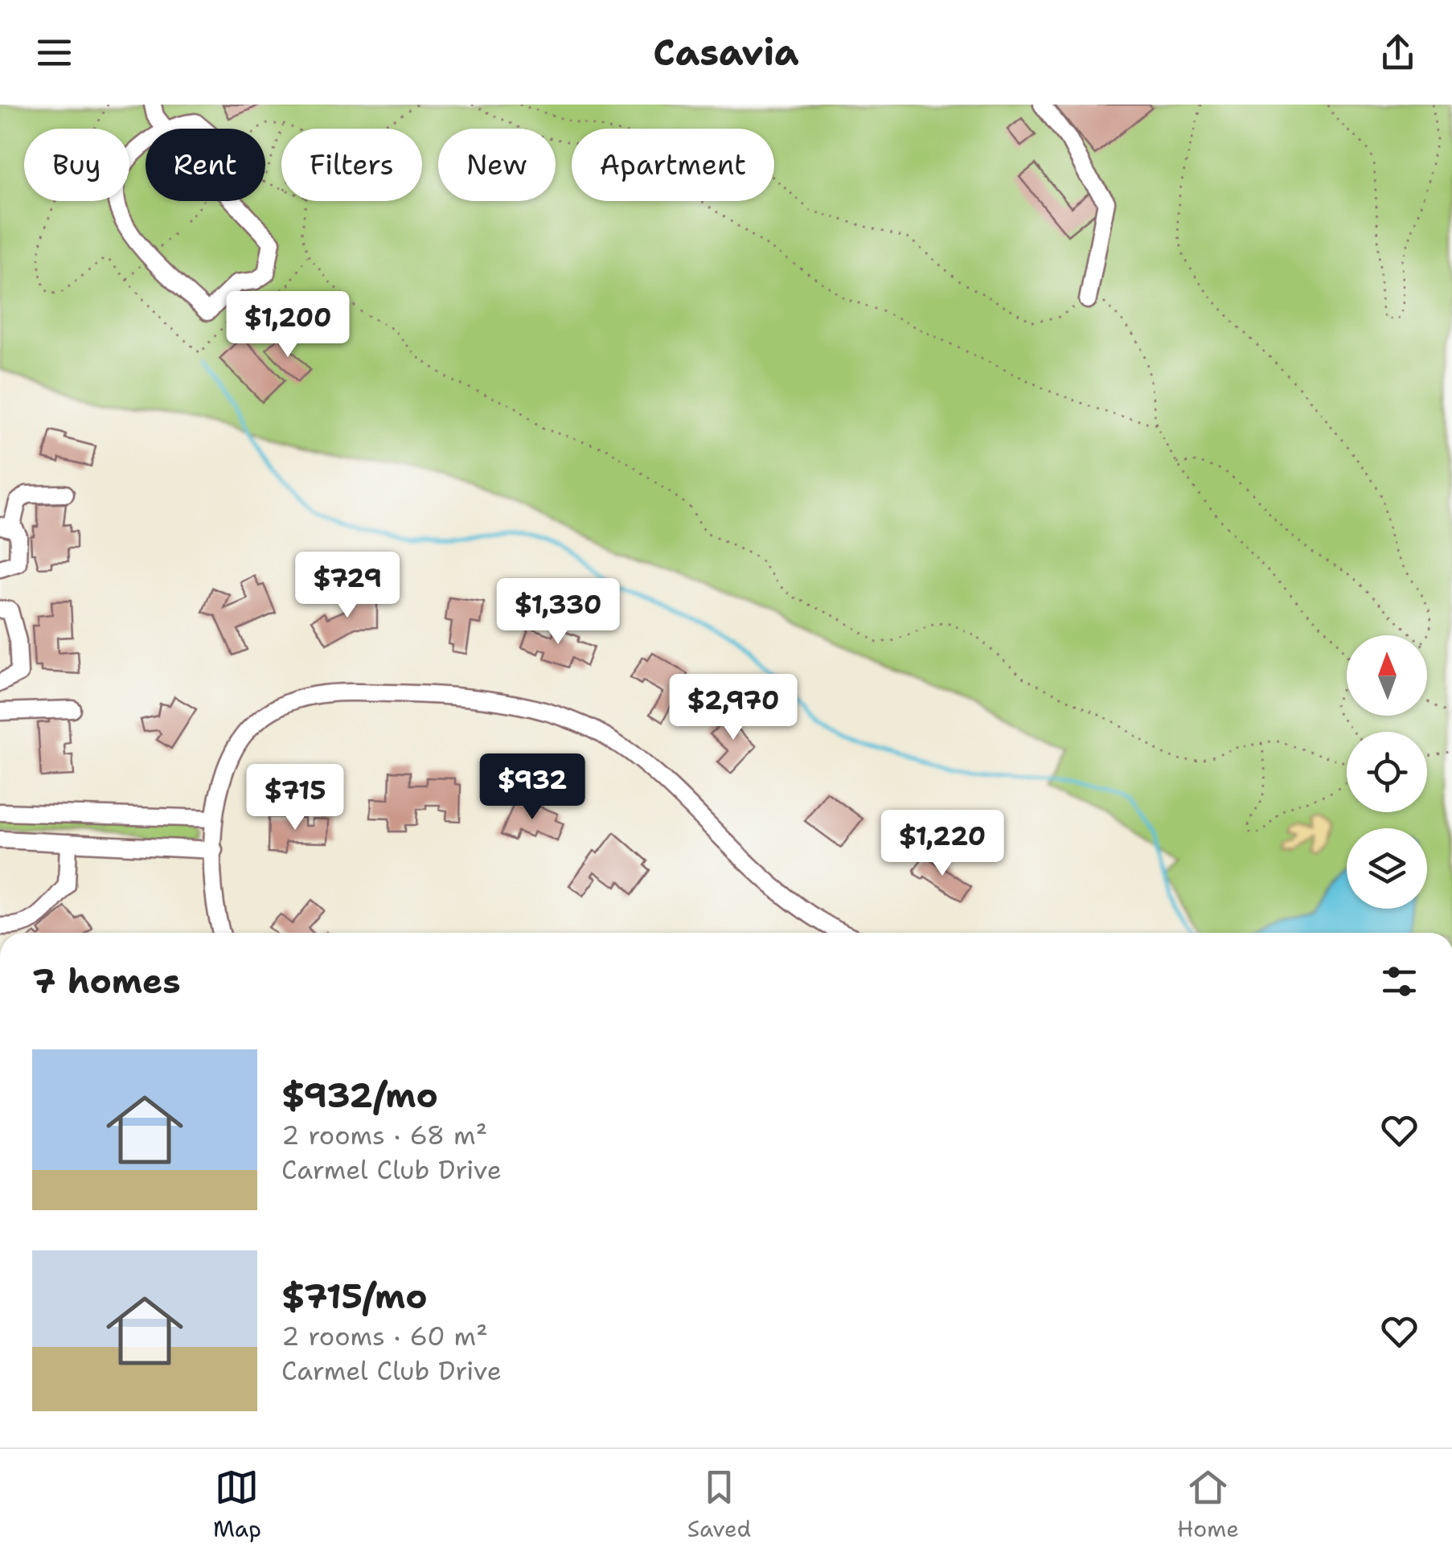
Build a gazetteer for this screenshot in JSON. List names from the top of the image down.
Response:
{
  "north": "top",
  "page": {
    "header": "Casavia",
    "chip": [
      "Buy",
      "Rent",
      "Filters",
      "New",
      "Apartment"
    ],
    "price": [
      "$1,200",
      "$729",
      "$1,330",
      "$2,970",
      "$932",
      "$715",
      "$1,220"
    ],
    "heading": "7 homes",
    "list": [
      {
        "name": "$932/mo",
        "note": "2 rooms · 68 m² · Carmel Club Drive"
      },
      {
        "name": "$715/mo",
        "note": "2 rooms · 60 m² · Carmel Club Drive"
      }
    ],
    "tabs": ["Map", "Saved", "Home"]
  }
}
